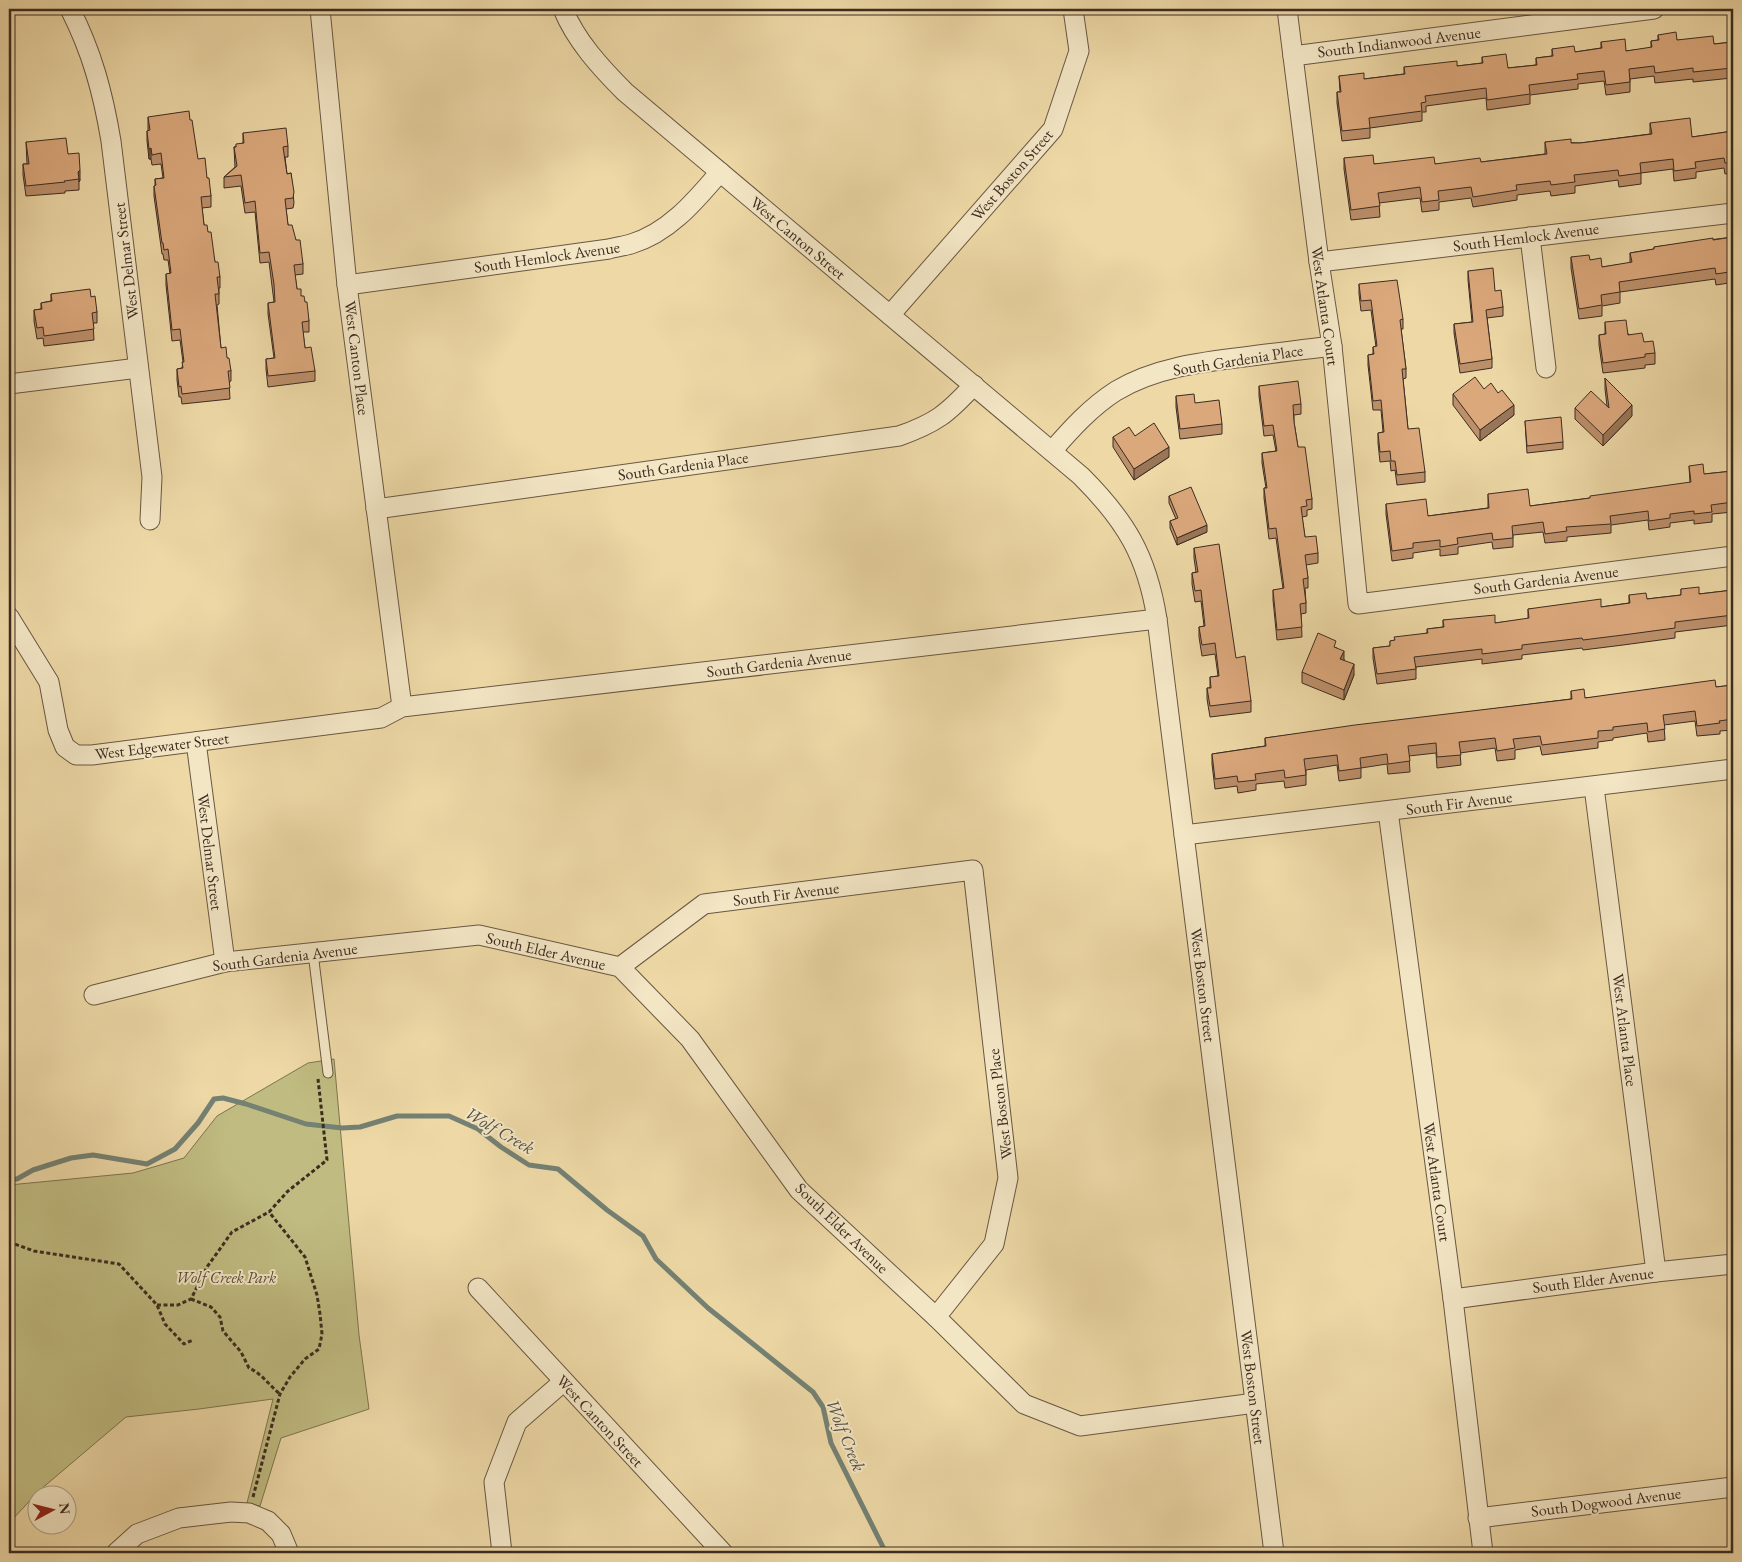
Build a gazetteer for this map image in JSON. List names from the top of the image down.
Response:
{
  "streets": {
    "street": [
      "South Indianwood Avenue",
      "West Boston Street",
      "South Hemlock Avenue",
      "West Canton Street",
      "West Delmar Street",
      "West Atlanta Court",
      "West Canton Place",
      "South Gardenia Place",
      "South Gardenia Avenue",
      "West Edgewater Street",
      "South Fir Avenue",
      "South Elder Avenue",
      "West Atlanta Place",
      "West Boston Place",
      "South Dogwood Avenue"
    ]
  },
  "crossings": [
    ["South Indianwood Avenue", "West Atlanta Court"],
    ["West Boston Street", "West Canton Street"],
    ["West Boston Street", "South Gardenia Place"],
    ["West Boston Street", "South Gardenia Avenue"],
    ["West Boston Street", "South Fir Avenue"],
    ["West Boston Street", "South Elder Avenue"],
    ["South Hemlock Avenue", "West Canton Street"],
    ["South Hemlock Avenue", "West Atlanta Court"],
    ["South Hemlock Avenue", "West Canton Place"],
    ["West Canton Street", "South Gardenia Place"],
    ["West Delmar Street", "South Gardenia Avenue"],
    ["West Delmar Street", "West Edgewater Street"],
    ["West Atlanta Court", "South Gardenia Place"],
    ["West Atlanta Court", "South Gardenia Avenue"],
    ["West Atlanta Court", "South Fir Avenue"],
    ["West Atlanta Court", "South Elder Avenue"],
    ["West Atlanta Court", "South Dogwood Avenue"],
    ["West Canton Place", "South Gardenia Place"],
    ["West Canton Place", "South Gardenia Avenue"],
    ["West Canton Place", "West Edgewater Street"],
    ["South Gardenia Avenue", "West Edgewater Street"],
    ["South Gardenia Avenue", "South Elder Avenue"],
    ["South Fir Avenue", "South Elder Avenue"],
    ["South Fir Avenue", "West Atlanta Place"],
    ["South Fir Avenue", "West Boston Place"],
    ["South Elder Avenue", "West Atlanta Place"],
    ["South Elder Avenue", "West Boston Place"]
  ],
  "water": ["Wolf Creek"],
  "parks": ["Wolf Creek Park"],
  "north": "right"
}
